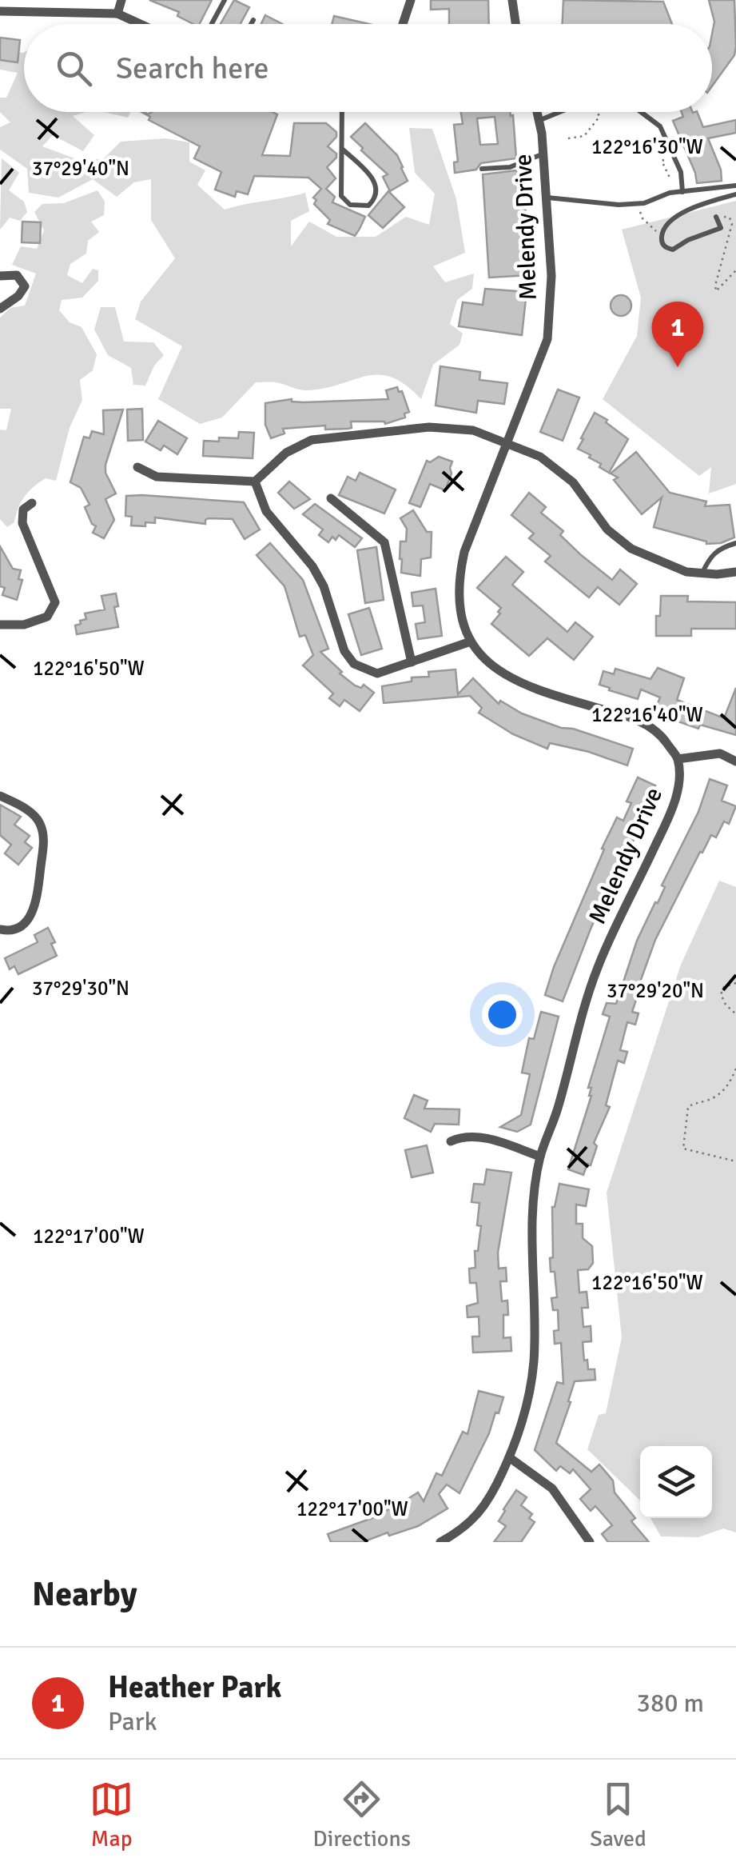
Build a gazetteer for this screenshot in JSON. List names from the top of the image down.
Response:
{
  "streets": {
    "street": ["Melendy Drive"]
  },
  "page": {
    "search": "Search here",
    "pins": "1",
    "heading": "Nearby",
    "list": [
      {
        "mark": "1",
        "name": "Heather Park",
        "note": "Park",
        "value": "380 m"
      }
    ],
    "nav": ["Map", "Directions", "Saved"]
  },
  "coordinates": [
    "122°16'30\"W",
    "37°29'40\"N",
    "122°16'50\"W",
    "122°16'40\"W",
    "37°29'30\"N",
    "37°29'20\"N",
    "122°17'00\"W"
  ]
}
